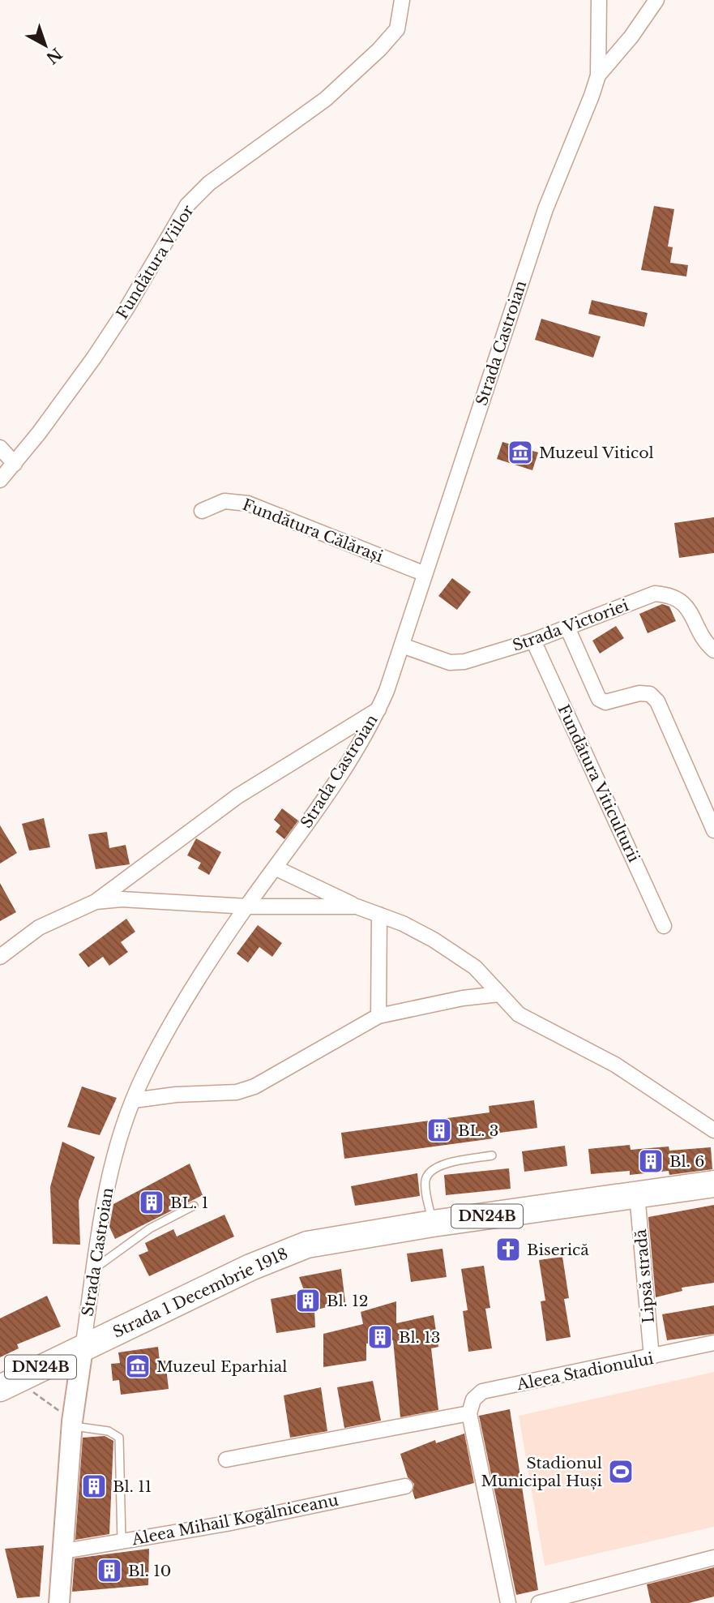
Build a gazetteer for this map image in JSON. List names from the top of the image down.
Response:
{
  "streets": {
    "highway": ["DN24B", "Strada 1 Decembrie 1918"],
    "street": [
      "Fundătura Viilor",
      "Strada Castroian",
      "Fundătura Călărași",
      "Strada Victoriei",
      "Fundătura Viticulturii",
      "Lipsă stradă",
      "Aleea Stadionului",
      "Aleea Mihail Kogălniceanu"
    ]
  },
  "crossings": [
    ["Strada Castroian", "Fundătura Călărași"],
    ["Strada Castroian", "Strada Victoriei"],
    ["Strada Castroian", "Strada 1 Decembrie 1918"],
    ["Strada Victoriei", "Fundătura Viticulturii"],
    ["Lipsă stradă", "Strada 1 Decembrie 1918"],
    ["Lipsă stradă", "Aleea Stadionului"]
  ],
  "places": {
    "museum": ["Muzeul Viticol", "Muzeul Eparhial"],
    "building": [
      "BL. 3",
      "Bl. 6",
      "BL. 1",
      "Bl. 12",
      "Bl. 13",
      "Bl. 11",
      "Bl. 10"
    ],
    "church": ["Biserică"],
    "sports": ["Stadionul Municipal Huși"]
  },
  "north": "bottom right"
}
